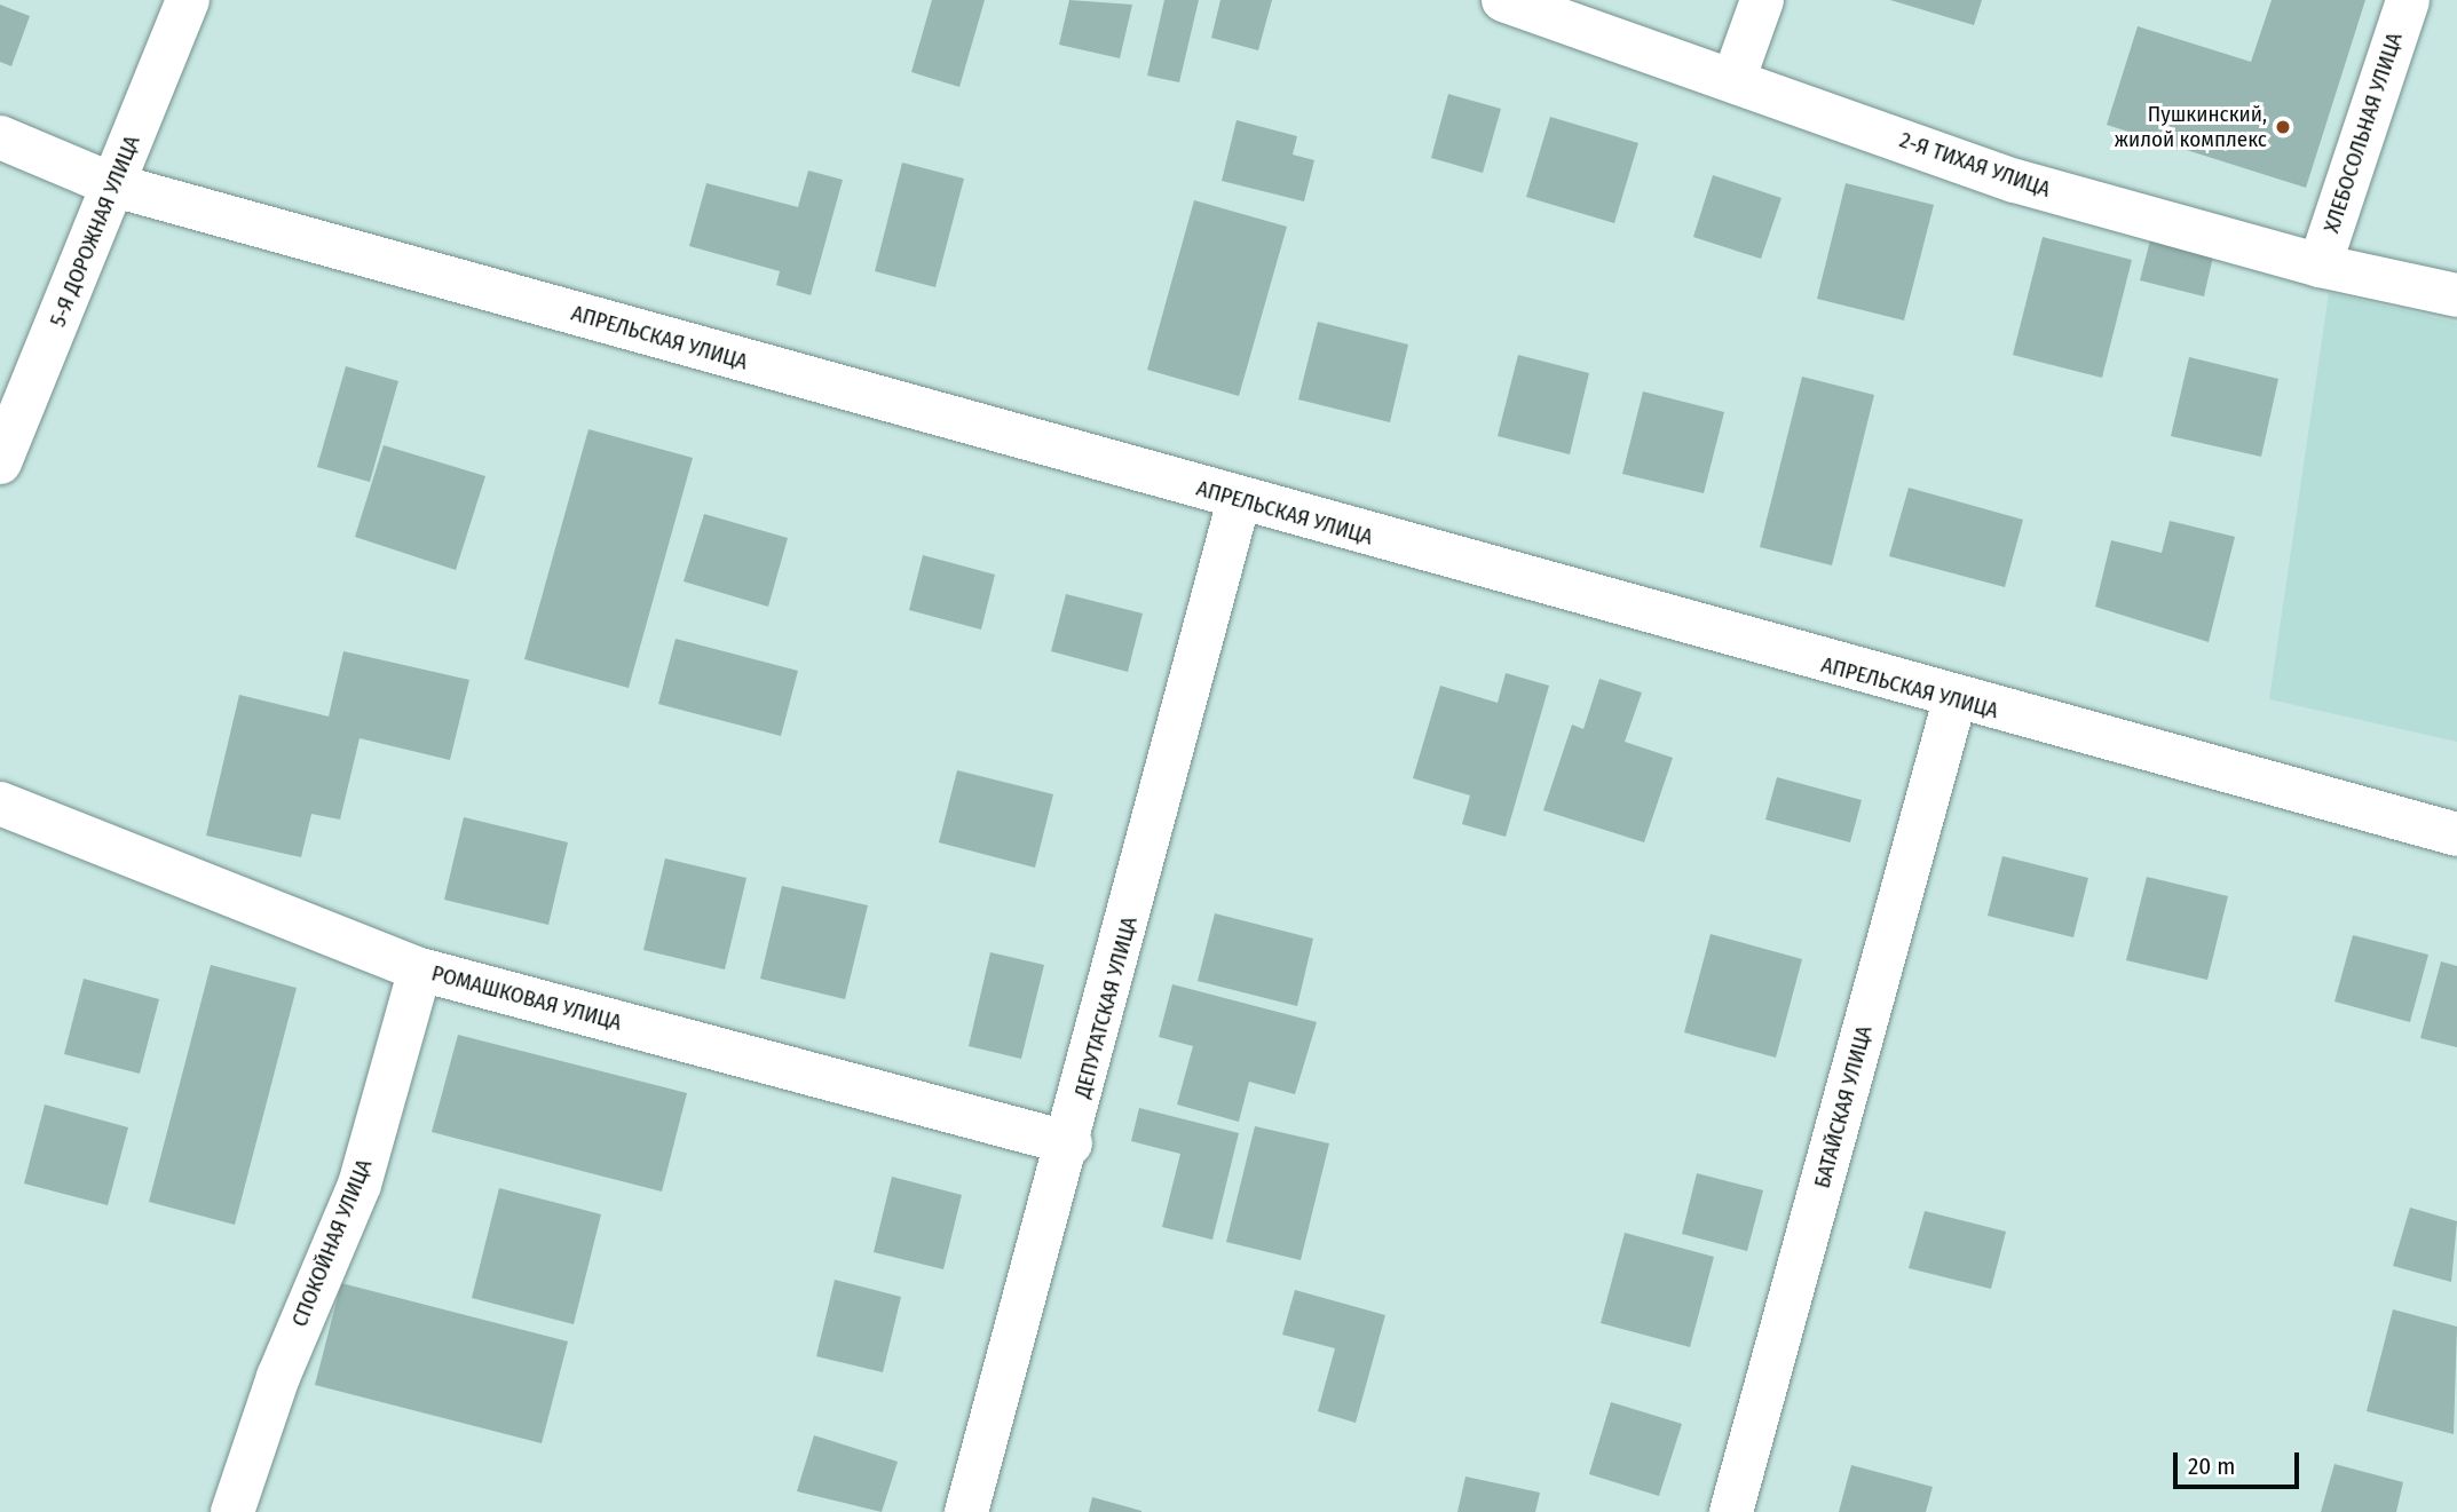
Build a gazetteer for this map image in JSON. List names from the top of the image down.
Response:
{
  "streets": {
    "street": [
      "ХЛЕБОСОЛЬНАЯ УЛИЦА",
      "2-Я ТИХАЯ УЛИЦА",
      "5-Я ДОРОЖНАЯ УЛИЦА",
      "АПРЕЛЬСКАЯ УЛИЦА",
      "РОМАШКОВАЯ УЛИЦА",
      "ДЕПУТАТСКАЯ УЛИЦА",
      "БАТАЙСКАЯ УЛИЦА",
      "СПОКОЙНАЯ УЛИЦА"
    ]
  },
  "crossings": [
    ["ХЛЕБОСОЛЬНАЯ УЛИЦА", "2-Я ТИХАЯ УЛИЦА"],
    ["5-Я ДОРОЖНАЯ УЛИЦА", "АПРЕЛЬСКАЯ УЛИЦА"],
    ["АПРЕЛЬСКАЯ УЛИЦА", "ДЕПУТАТСКАЯ УЛИЦА"],
    ["АПРЕЛЬСКАЯ УЛИЦА", "БАТАЙСКАЯ УЛИЦА"],
    ["РОМАШКОВАЯ УЛИЦА", "ДЕПУТАТСКАЯ УЛИЦА"],
    ["РОМАШКОВАЯ УЛИЦА", "СПОКОЙНАЯ УЛИЦА"]
  ],
  "places": ["Пушкинский, жилой комплекс"],
  "scale_bar": "20 m"
}
